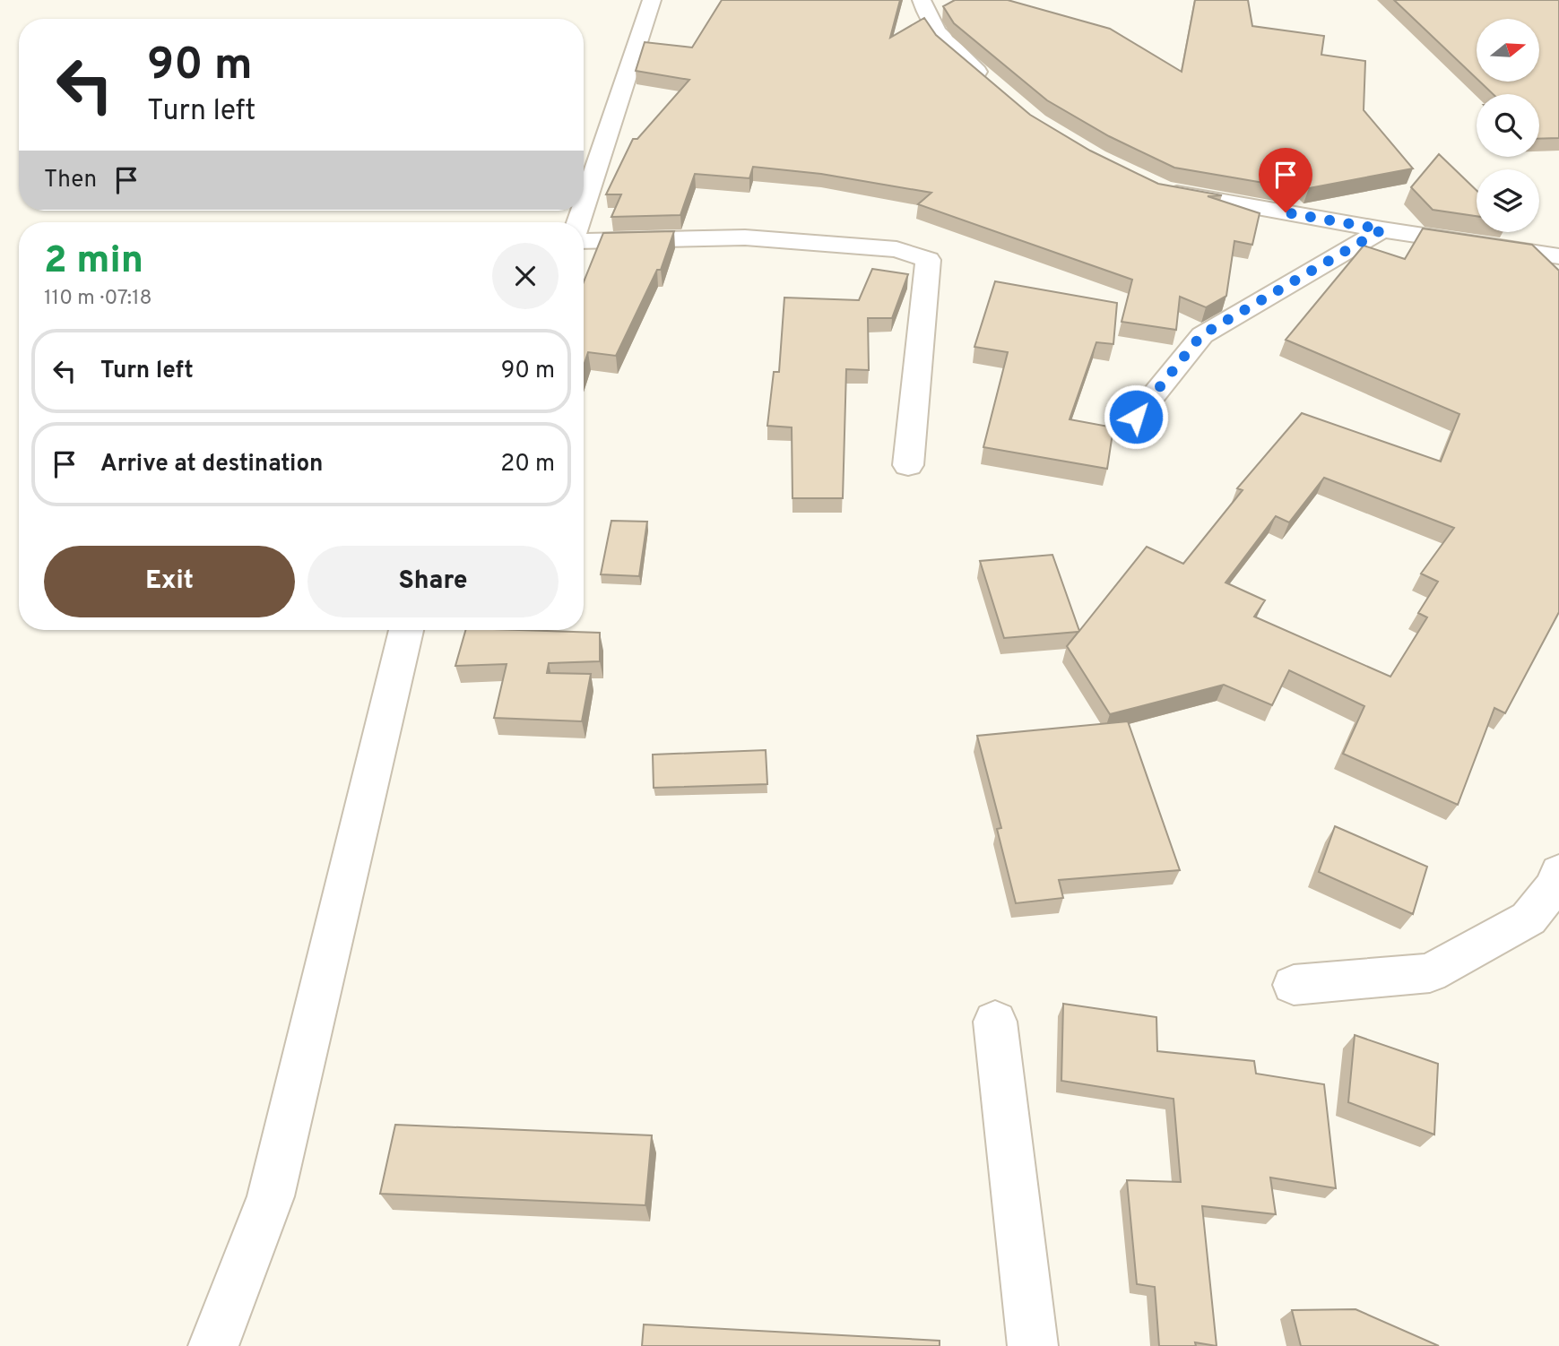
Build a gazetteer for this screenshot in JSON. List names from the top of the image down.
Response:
{
  "north": "right",
  "page": {
    "turn": ["90 m", "Turn left"],
    "then": "Then",
    "heading": ["2 min", "110 m · 07:18"],
    "list": [
      {
        "name": "Turn left",
        "value": "90 m"
      },
      {
        "name": "Arrive at destination",
        "value": "20 m"
      }
    ],
    "buttons": ["Exit", "Share"]
  }
}
